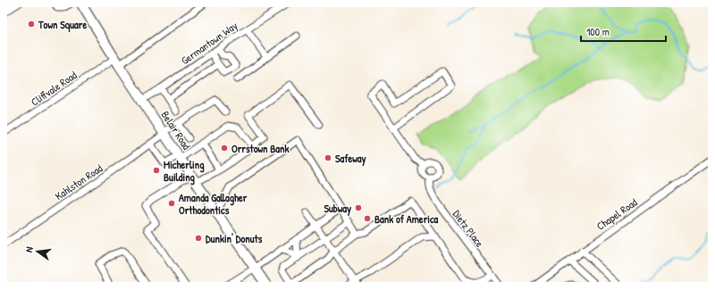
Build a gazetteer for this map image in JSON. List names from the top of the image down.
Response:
{
  "streets": {
    "highway": ["Belair Road"],
    "street": [
      "Germantown Way",
      "Cliffvale Road",
      "Kahlston Road",
      "Chapel Road",
      "Dietz Place"
    ]
  },
  "crossings": [
    ["Germantown Way", "Belair Road"],
    ["Cliffvale Road", "Belair Road"],
    ["Belair Road", "Kahlston Road"]
  ],
  "places": [
    "Town Square",
    "Orrstown Bank",
    "Safeway",
    "Micherling Building",
    "Amanda Gallagher Orthodontics",
    "Subway",
    "Bank of America",
    "Dunkin' Donuts"
  ],
  "scale_bar": "100 m",
  "north": "left"
}
